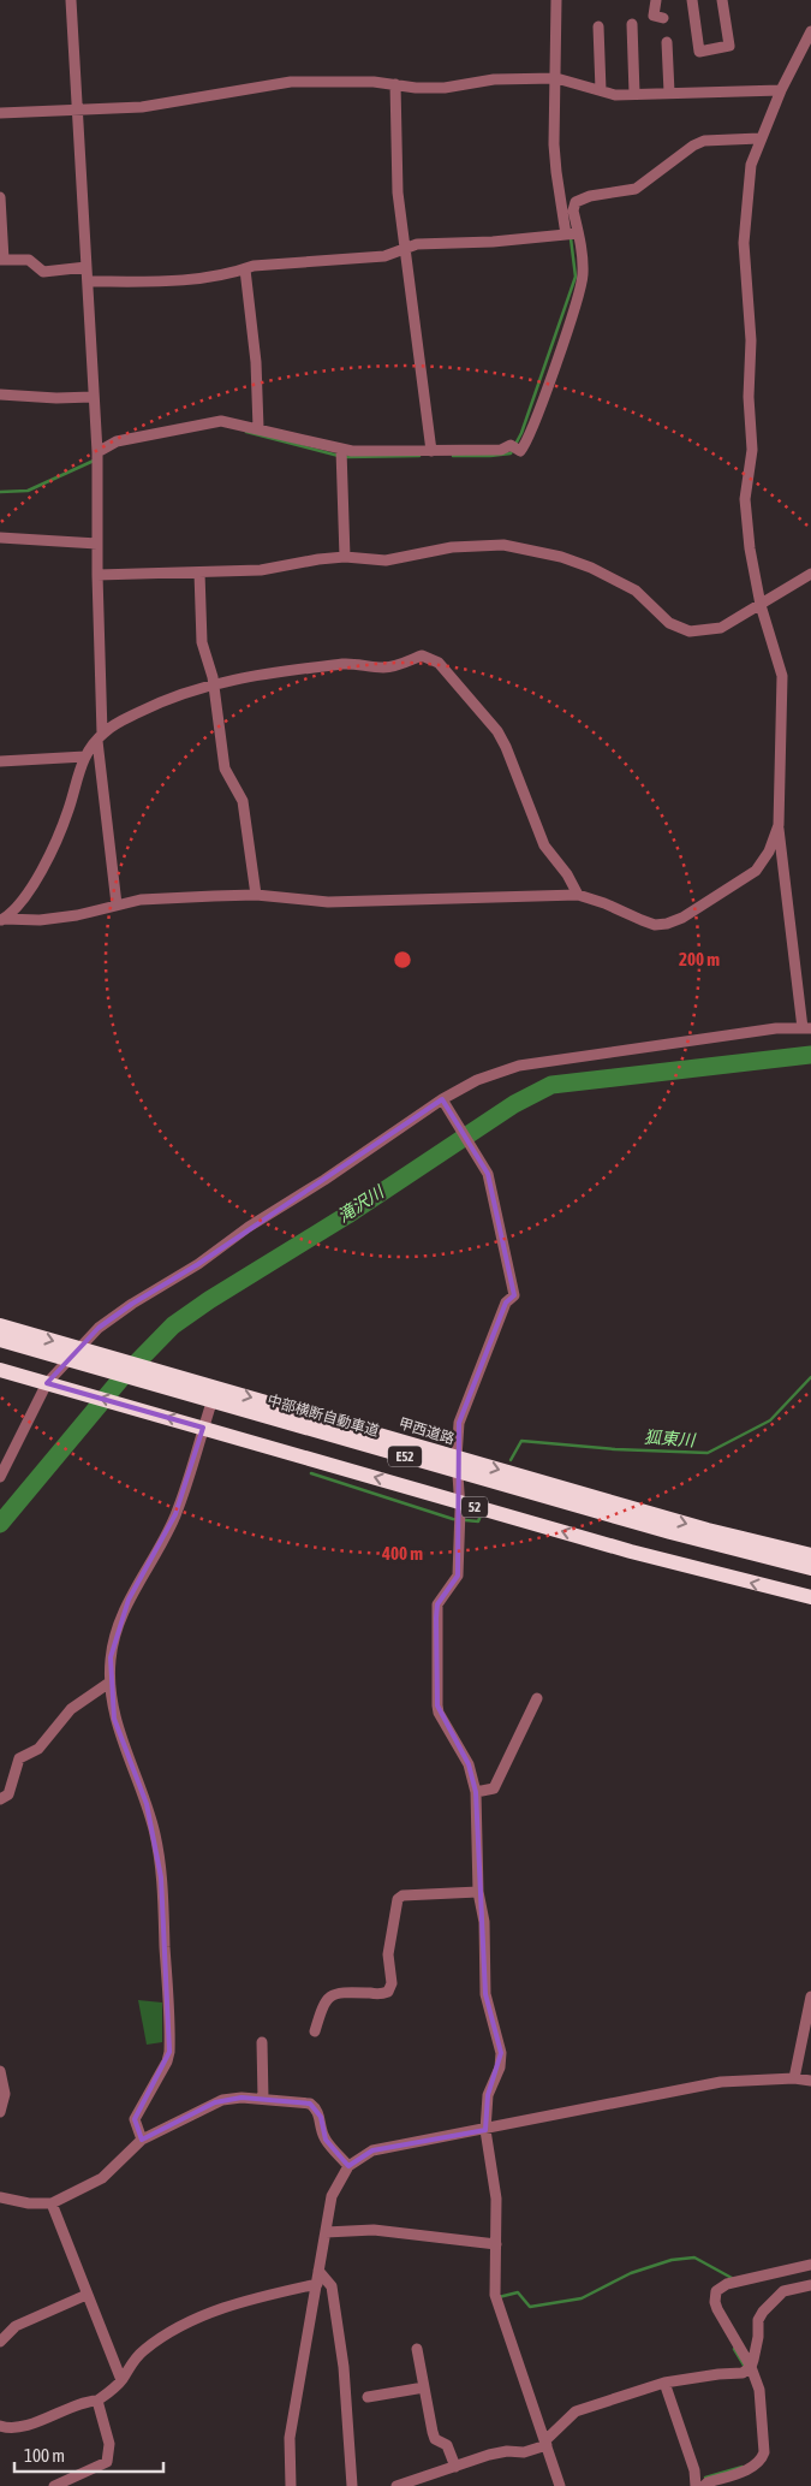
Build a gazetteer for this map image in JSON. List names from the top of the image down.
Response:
{
  "streets": {
    "highway": [
      "中部横断自動車道",
      "甲西道路",
      "E52",
      "52"
    ]
  },
  "water": ["滝沢川", "狐東川"],
  "scale_bar": "100 m",
  "rings": ["200 m", "400 m"]
}
